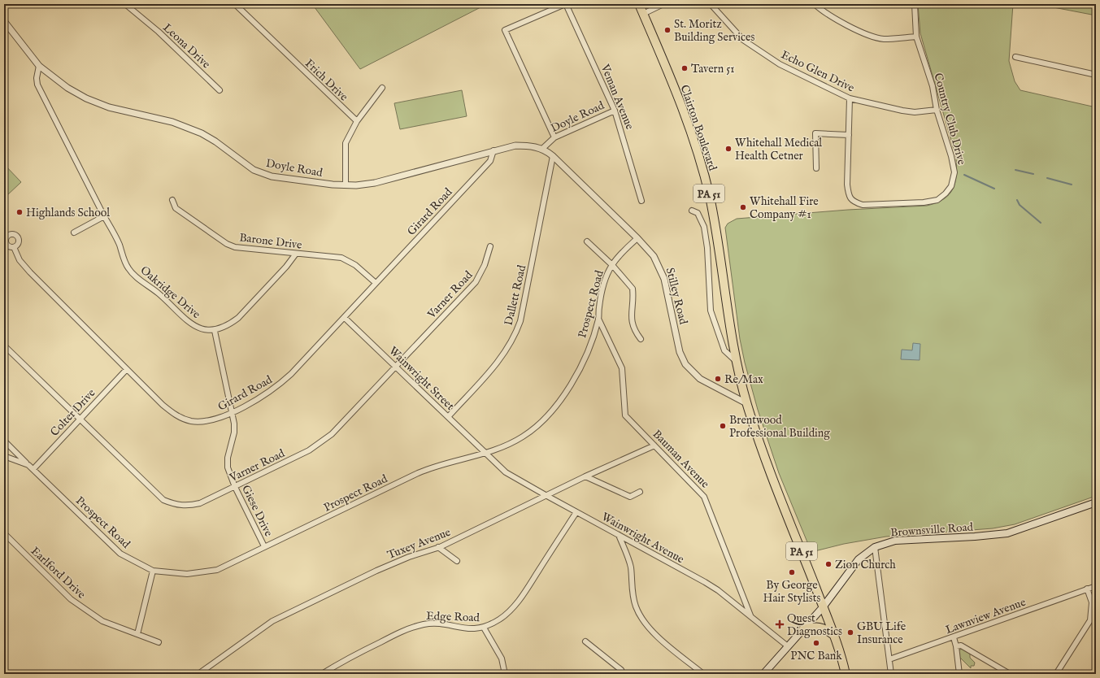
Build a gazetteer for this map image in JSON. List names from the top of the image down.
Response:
{
  "streets": {
    "highway": ["Clairton Boulevard", "PA 51"],
    "main road": ["Brownsville Road"],
    "street": [
      "Leona Drive",
      "Echo Glen Drive",
      "Frich Drive",
      "Veman Avenue",
      "Doyle Road",
      "Country Club Drive",
      "Girard Road",
      "Barone Drive",
      "Oakridge Drive",
      "Varner Road",
      "Dallett Road",
      "Stilley Road",
      "Prospect Road",
      "Wainwright Street",
      "Colter Drive",
      "Bauman Avenue",
      "Giese Drive",
      "Wainwright Avenue",
      "Tuxey Avenue",
      "Earlford Drive",
      "Lawnview Avenue",
      "Edge Road"
    ]
  },
  "crossings": [
    ["Echo Glen Drive", "Country Club Drive"],
    ["Veman Avenue", "Doyle Road"],
    ["Doyle Road", "Girard Road"],
    ["Doyle Road", "Oakridge Drive"],
    ["Doyle Road", "Stilley Road"],
    ["Clairton Boulevard", "Stilley Road"],
    ["Clairton Boulevard", "Brownsville Road"],
    ["Girard Road", "Barone Drive"],
    ["Girard Road", "Wainwright Street"],
    ["Girard Road", "Colter Drive"],
    ["Girard Road", "Giese Drive"],
    ["Oakridge Drive", "Giese Drive"],
    ["Varner Road", "Wainwright Street"],
    ["Varner Road", "Colter Drive"],
    ["Varner Road", "Giese Drive"],
    ["Dallett Road", "Stilley Road"],
    ["Dallett Road", "Wainwright Street"],
    ["Stilley Road", "Prospect Road"],
    ["Prospect Road", "Wainwright Street"],
    ["Prospect Road", "Colter Drive"],
    ["Prospect Road", "Bauman Avenue"],
    ["Prospect Road", "Giese Drive"],
    ["Prospect Road", "Wainwright Avenue"],
    ["Wainwright Street", "Wainwright Avenue"],
    ["Bauman Avenue", "Wainwright Avenue"],
    ["Bauman Avenue", "Tuxey Avenue"],
    ["Brownsville Road", "Wainwright Avenue"],
    ["Wainwright Avenue", "Tuxey Avenue"],
    ["Wainwright Avenue", "Edge Road"]
  ],
  "places": {
    "other": [
      "St. Moritz Building Services",
      "Tavern 51",
      "Whitehall Medical Health Cetner",
      "Whitehall Fire Company #1",
      "Highlands School",
      "Re/Max",
      "Brentwood Professional Building",
      "Zion Church",
      "By George Hair Stylists",
      "GBU Life Insurance",
      "PNC Bank"
    ],
    "health": ["Quest Diagnostics"]
  }
}
